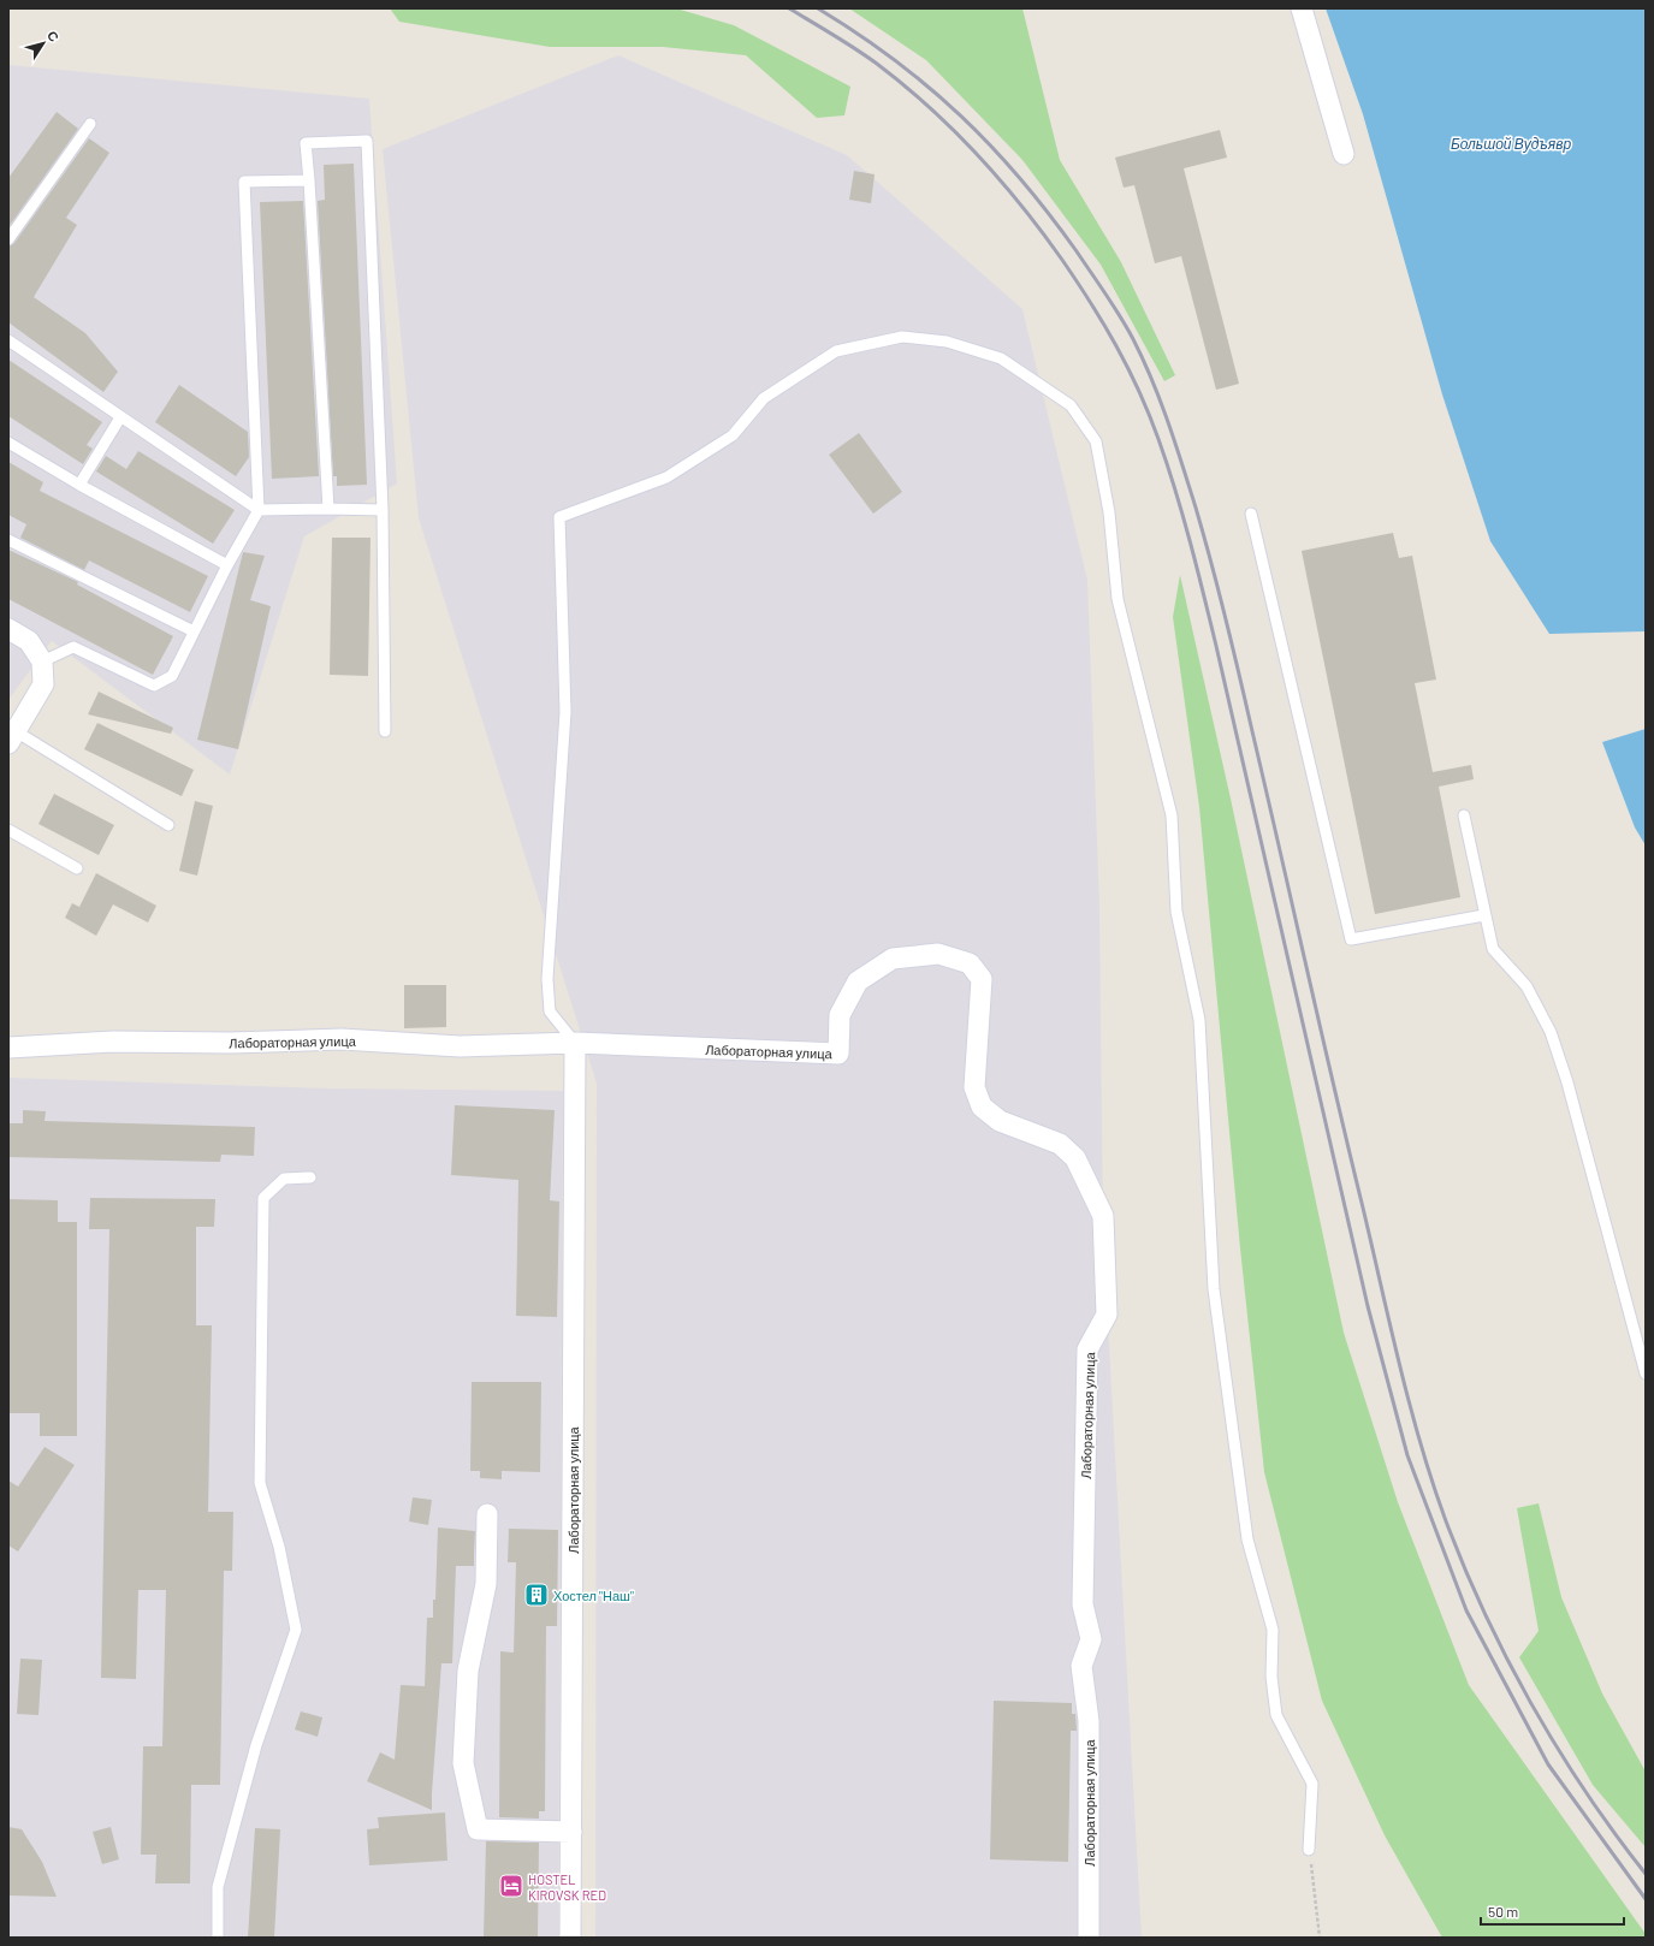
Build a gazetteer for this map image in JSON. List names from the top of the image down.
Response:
{
  "streets": {
    "street": ["Лабораторная улица"]
  },
  "water": ["Большой Вудъявр"],
  "places": {
    "building": ["Хостел \"Наш\""],
    "hotel": ["HOSTEL KIROVSK RED"]
  },
  "scale_bar": "50 m",
  "north": "top right"
}
